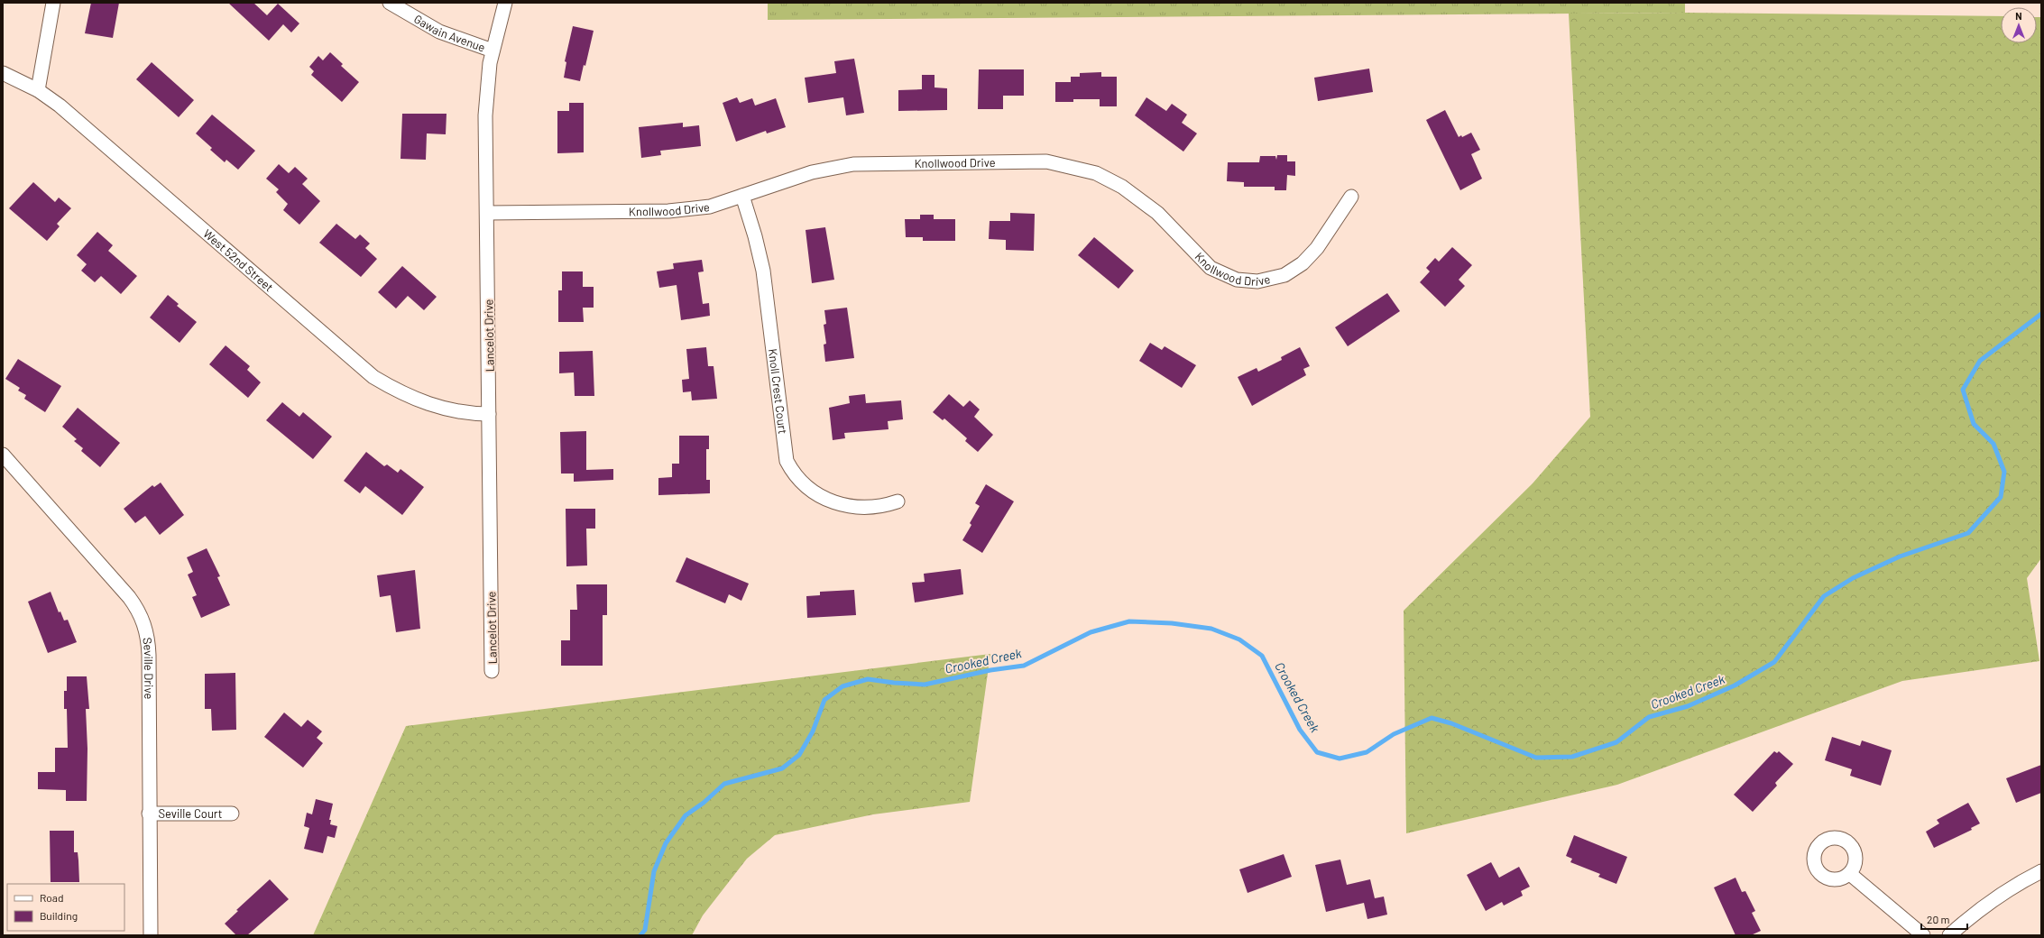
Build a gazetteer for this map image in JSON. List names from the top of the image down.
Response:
{
  "streets": {
    "street": [
      "Gawain Avenue",
      "Knollwood Drive",
      "West 52nd Street",
      "Lancelot Drive",
      "Knoll Crest Court",
      "Seville Drive",
      "Seville Court"
    ]
  },
  "crossings": [
    ["Gawain Avenue", "Lancelot Drive"],
    ["Knollwood Drive", "Lancelot Drive"],
    ["Knollwood Drive", "Knoll Crest Court"],
    ["West 52nd Street", "Lancelot Drive"],
    ["Seville Drive", "Seville Court"]
  ],
  "water": ["Crooked Creek"],
  "legend": ["Road", "Building"],
  "scale_bar": "20 m",
  "north": "top"
}
